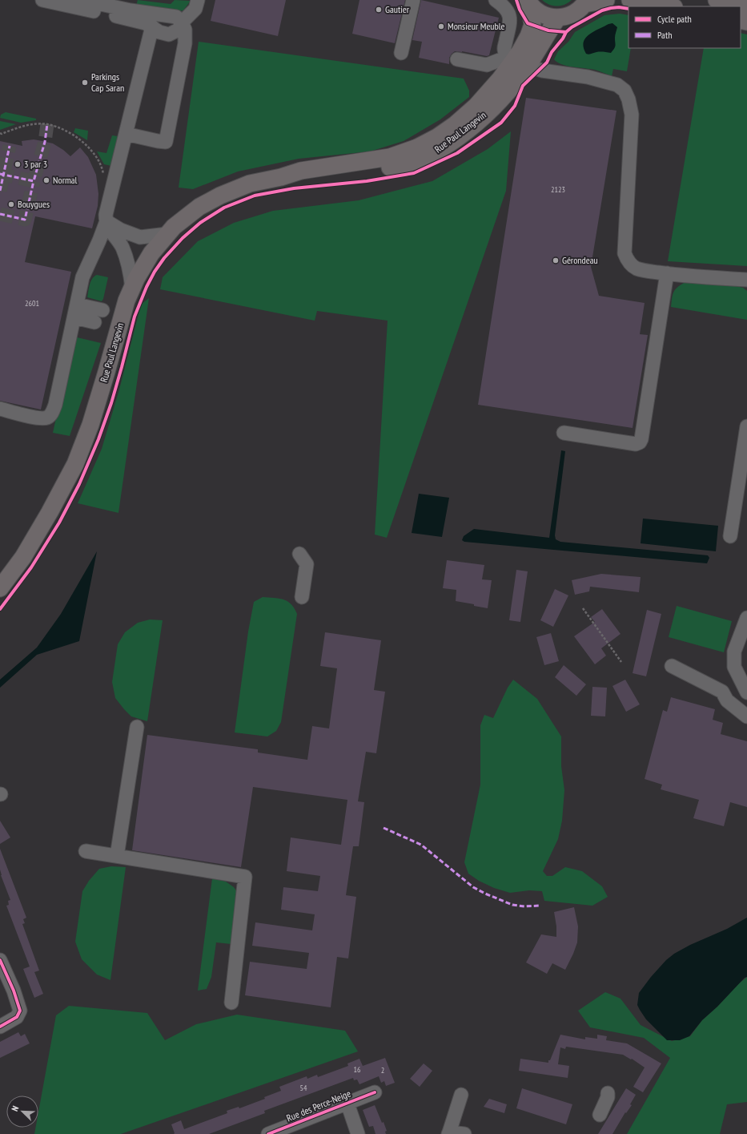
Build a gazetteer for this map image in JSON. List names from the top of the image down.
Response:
{
  "streets": {
    "main road": ["Rue Paul Langevin"],
    "street": ["Rue des Perce-Neige"]
  },
  "places": [
    "Gautier",
    "Monsieur Meuble",
    "Parkings Cap Saran",
    "3 par 3",
    "Normal",
    "Bouygues",
    "Gérondeau"
  ],
  "house_numbers": [
    "2123",
    "2601",
    "16",
    "2",
    "54"
  ],
  "legend": ["Cycle path", "Path"],
  "north": "top left"
}
